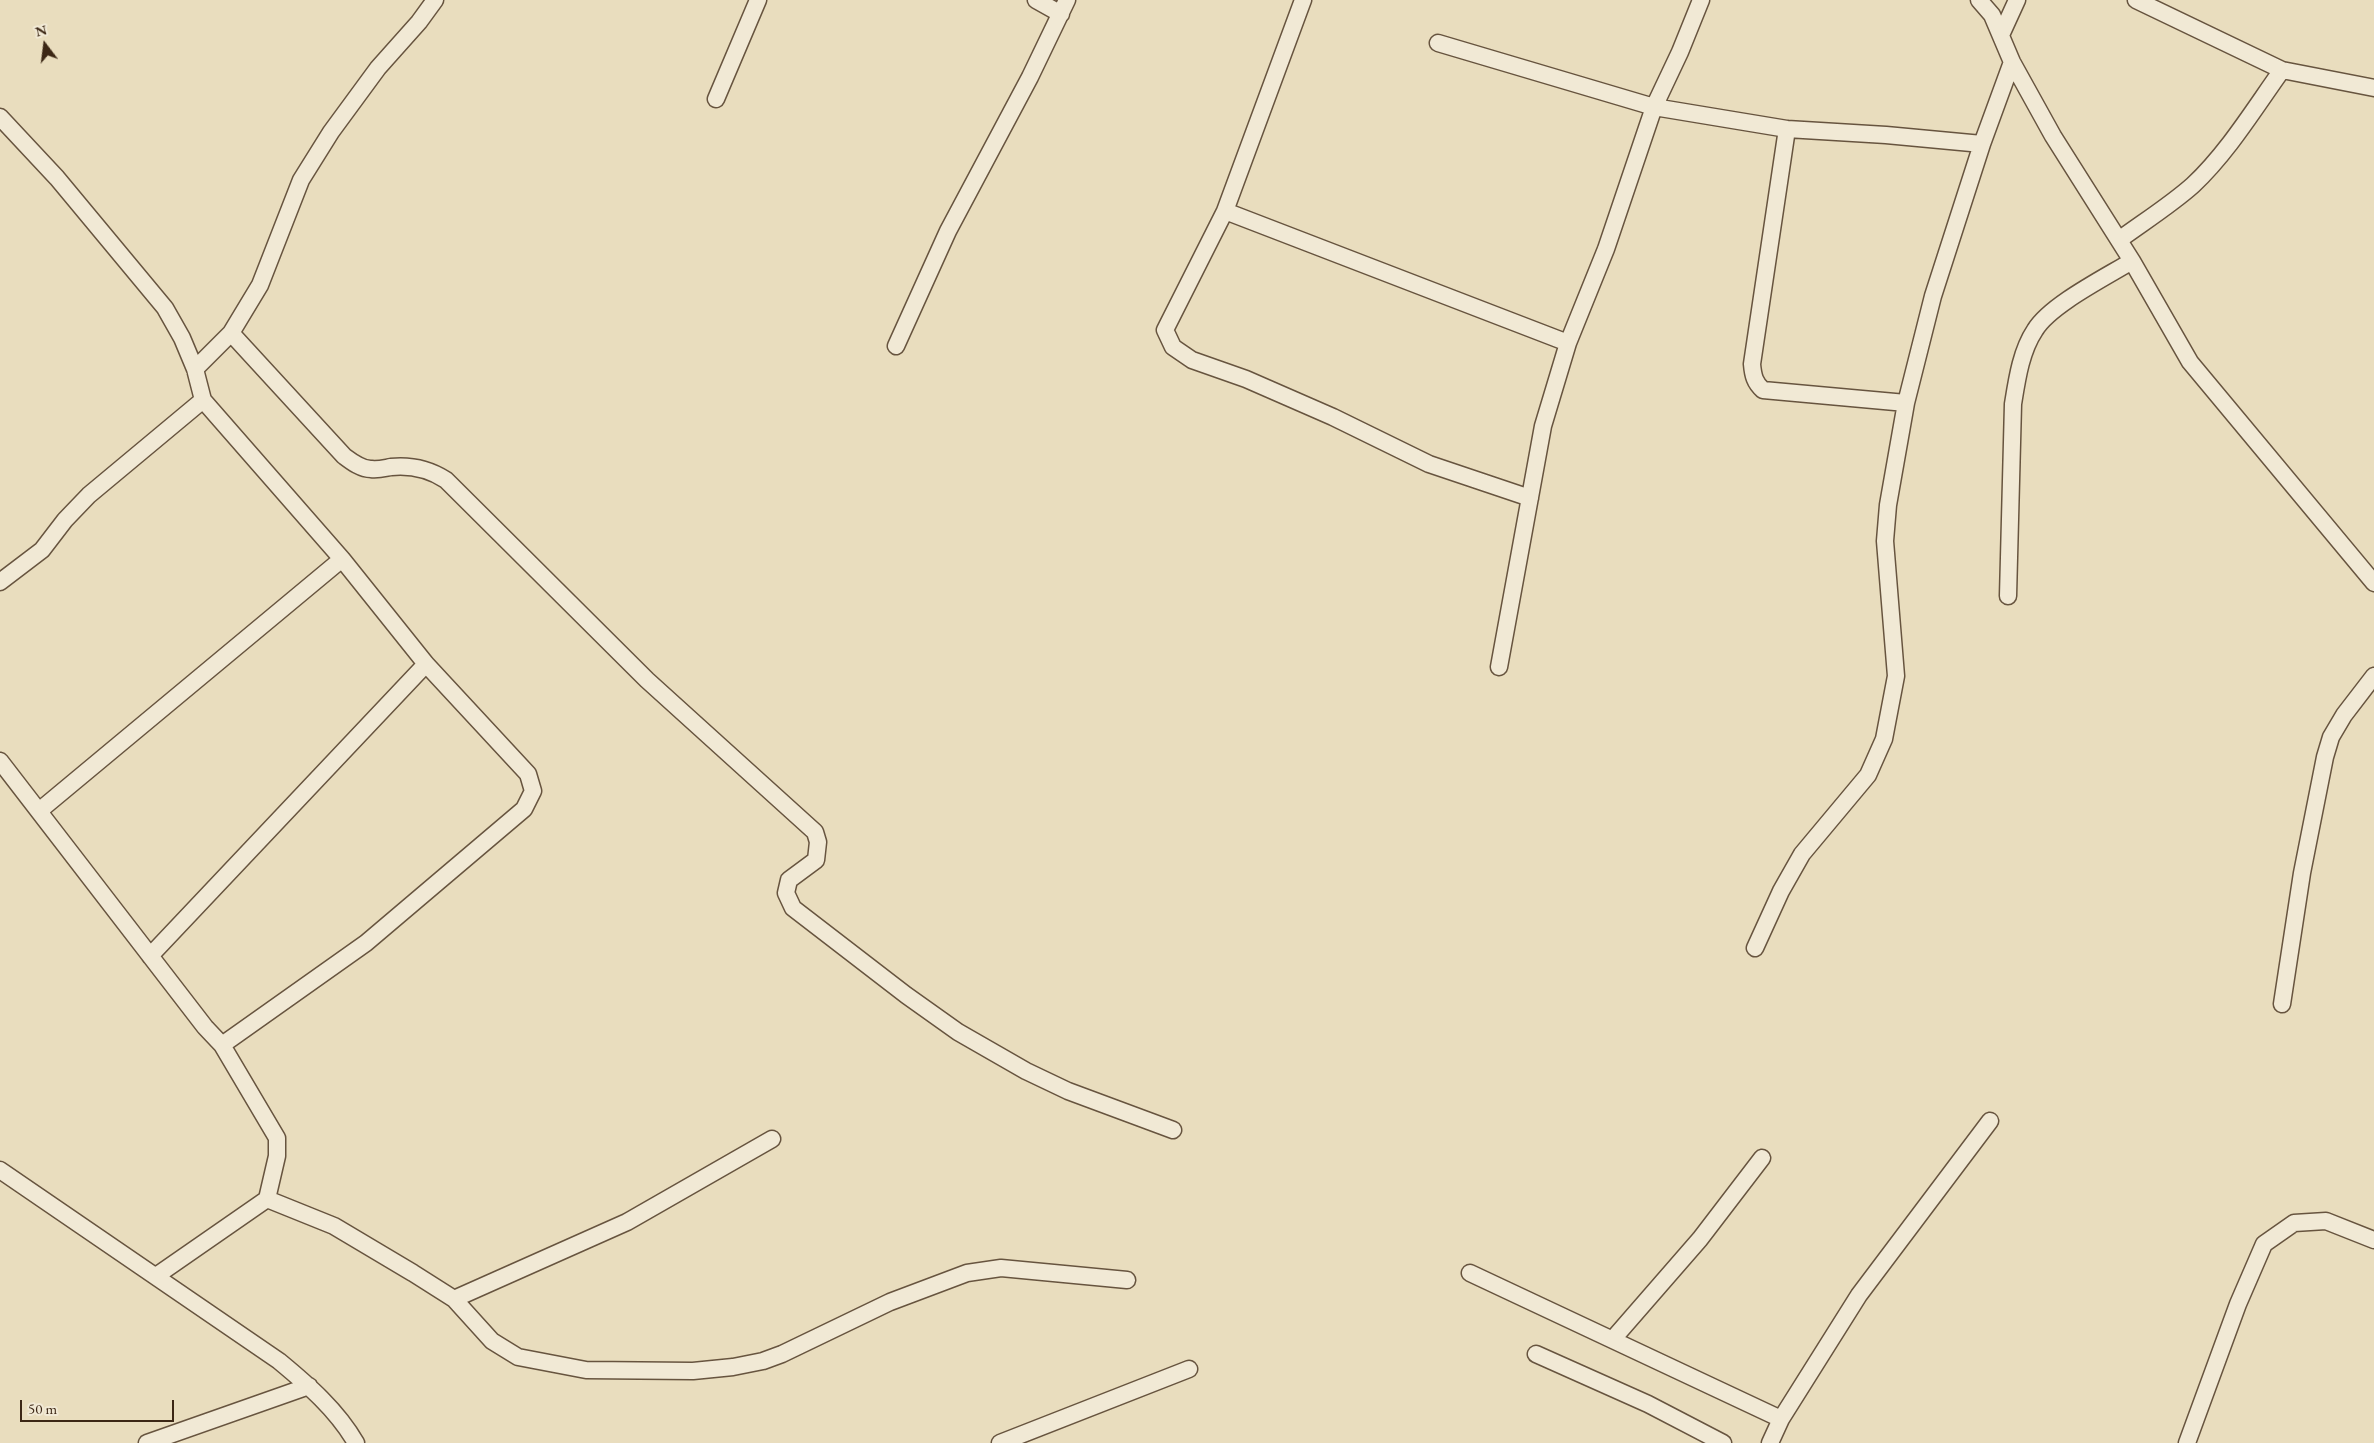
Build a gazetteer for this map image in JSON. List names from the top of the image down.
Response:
{
  "scale_bar": "50 m",
  "north": "top"
}
